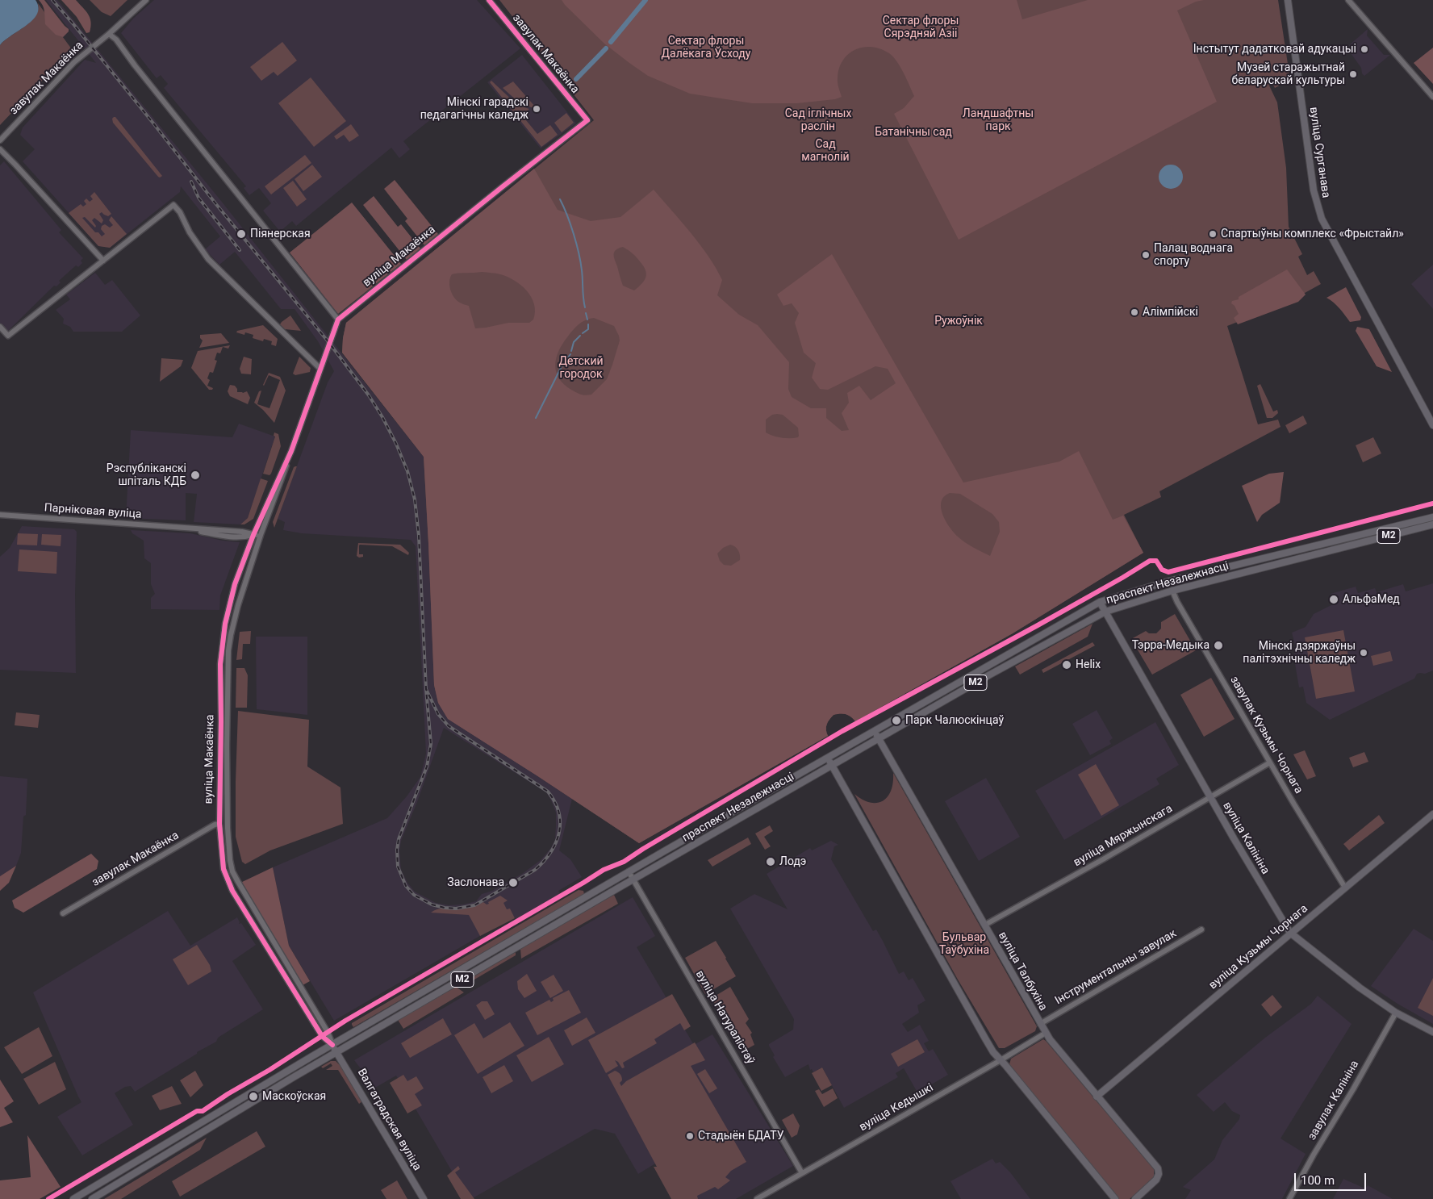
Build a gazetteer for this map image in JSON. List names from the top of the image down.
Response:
{
  "streets": {
    "main road": [
      "вуліца Сурганава",
      "М2",
      "праспект Незалежнасці",
      "вуліца Калініна",
      "вуліца Кузьмы Чорнага",
      "вуліца Талбухіна",
      "Валгаградская вуліца"
    ],
    "street": [
      "завулак Макаёнка",
      "вуліца Макаёнка",
      "Парніковая вуліца",
      "завулак Кузьмы Чорнага",
      "вуліца Мяржынскага",
      "Інструментальны завулак",
      "вуліца Натуралістаў",
      "завулак Калініна",
      "вуліца Кедышкі"
    ]
  },
  "crossings": [
    ["завулак Макаёнка", "вуліца Макаёнка"],
    ["вуліца Макаёнка", "Парніковая вуліца"],
    ["вуліца Макаёнка", "праспект Незалежнасці"],
    ["вуліца Макаёнка", "Валгаградская вуліца"],
    ["праспект Незалежнасці", "завулак Кузьмы Чорнага"],
    ["праспект Незалежнасці", "вуліца Калініна"],
    ["праспект Незалежнасці", "вуліца Талбухіна"],
    ["праспект Незалежнасці", "вуліца Натуралістаў"],
    ["праспект Незалежнасці", "Валгаградская вуліца"],
    ["завулак Кузьмы Чорнага", "вуліца Мяржынскага"],
    ["завулак Кузьмы Чорнага", "вуліца Кузьмы Чорнага"],
    ["вуліца Мяржынскага", "вуліца Калініна"],
    ["вуліца Мяржынскага", "вуліца Талбухіна"],
    ["вуліца Калініна", "вуліца Кузьмы Чорнага"],
    ["вуліца Калініна", "завулак Калініна"],
    ["вуліца Кузьмы Чорнага", "вуліца Талбухіна"],
    ["Інструментальны завулак", "вуліца Талбухіна"],
    ["вуліца Талбухіна", "вуліца Кедышкі"],
    ["вуліца Натуралістаў", "вуліца Кедышкі"]
  ],
  "parks": [
    "Сектар флоры Сярэдняй Азіі",
    "Сектар флоры Далёкага Ўсходу",
    "Сад іглічных раслін",
    "Ландшафтны парк",
    "Батанічны сад",
    "Сад магнолій",
    "Ружоўнік",
    "Детский городок",
    "Бульвар Таўбухіна"
  ],
  "places": [
    "Інстытут дадатковай адукацыі",
    "Музей старажытнай беларускай культуры",
    "Мінскі гарадскі педагагічны каледж",
    "Піянерская",
    "Спартыўны комплекс «Фрыстайл»",
    "Палац воднага спорту",
    "Алімпійскі",
    "Рэспубліканскі шпіталь КДБ",
    "АльфаМед",
    "Тэрра-Медыка",
    "Мінскі дзяржаўны палітэхнічны каледж",
    "Helix",
    "Парк Чалюскінцаў",
    "Лодэ",
    "Заслонава",
    "Маскоўская",
    "Стадыён БДАТУ"
  ],
  "scale_bar": "100 m"
}
